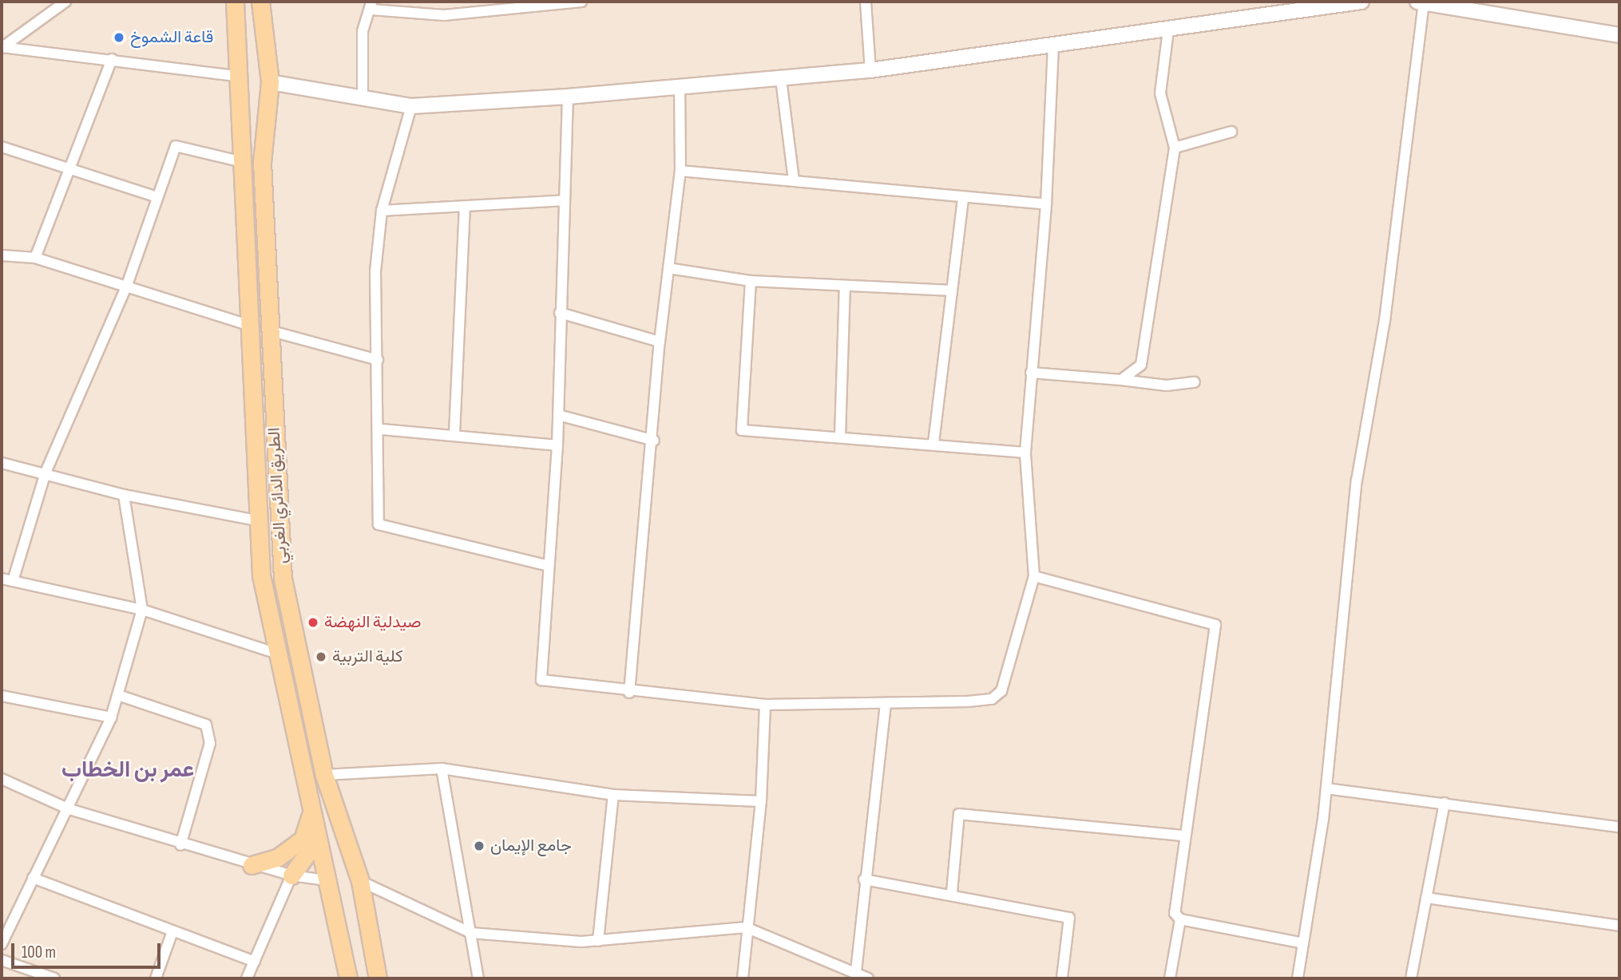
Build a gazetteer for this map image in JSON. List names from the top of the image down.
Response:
{
  "streets": {
    "main road": ["الطريق الدائري الغربي"]
  },
  "districts": ["عمر بن الخطاب"],
  "places": [
    "قاعة الشموخ",
    "صيدلية النهضة",
    "كلية التربية",
    "جامع الإيمان"
  ],
  "scale_bar": "100 m"
}
